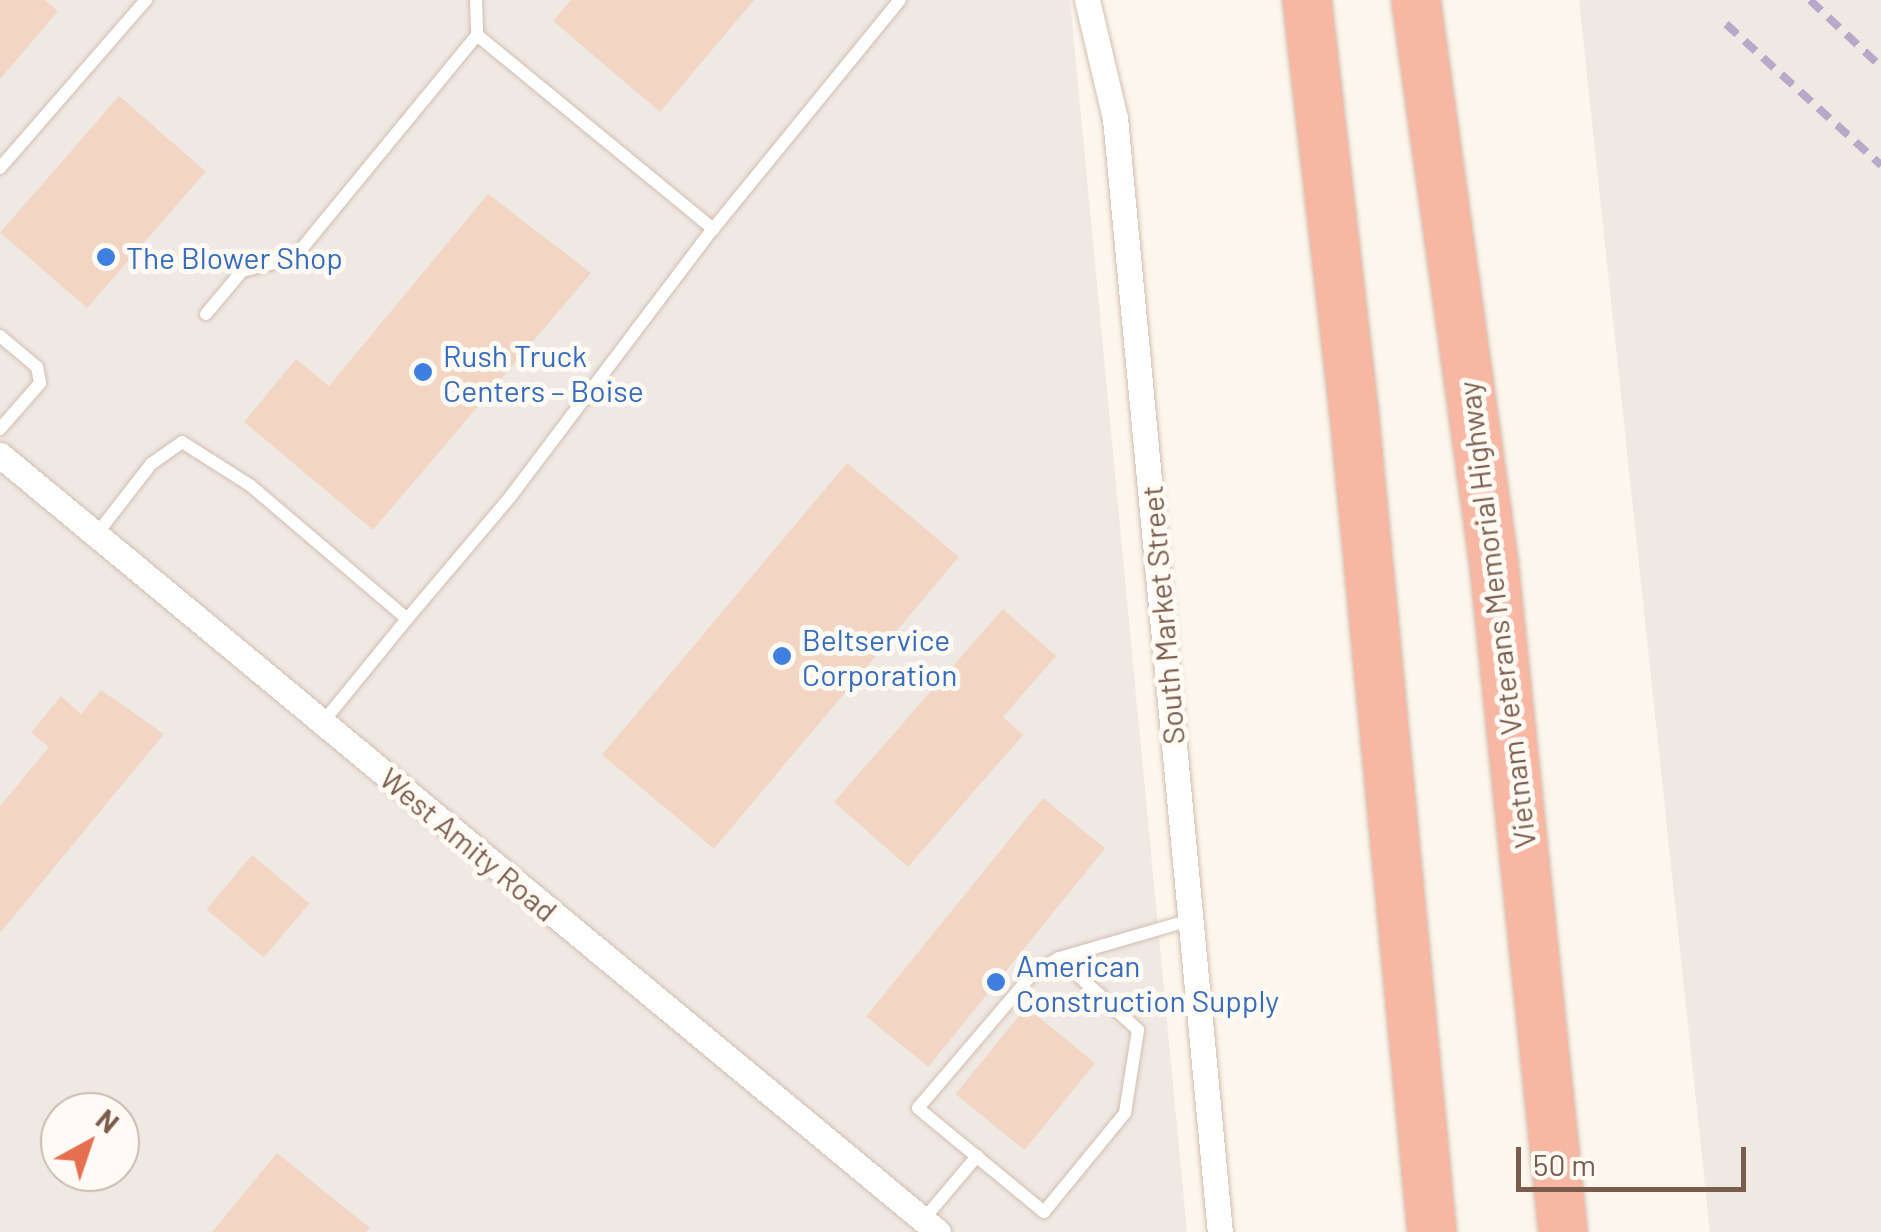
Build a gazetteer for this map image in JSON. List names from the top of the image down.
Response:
{
  "streets": {
    "highway": ["Vietnam Veterans Memorial Highway"],
    "street": ["South Market Street", "West Amity Road"]
  },
  "places": [
    "The Blower Shop",
    "Rush Truck Centers – Boise",
    "Beltservice Corporation",
    "American Construction Supply"
  ],
  "scale_bar": "50 m",
  "north": "top right"
}
